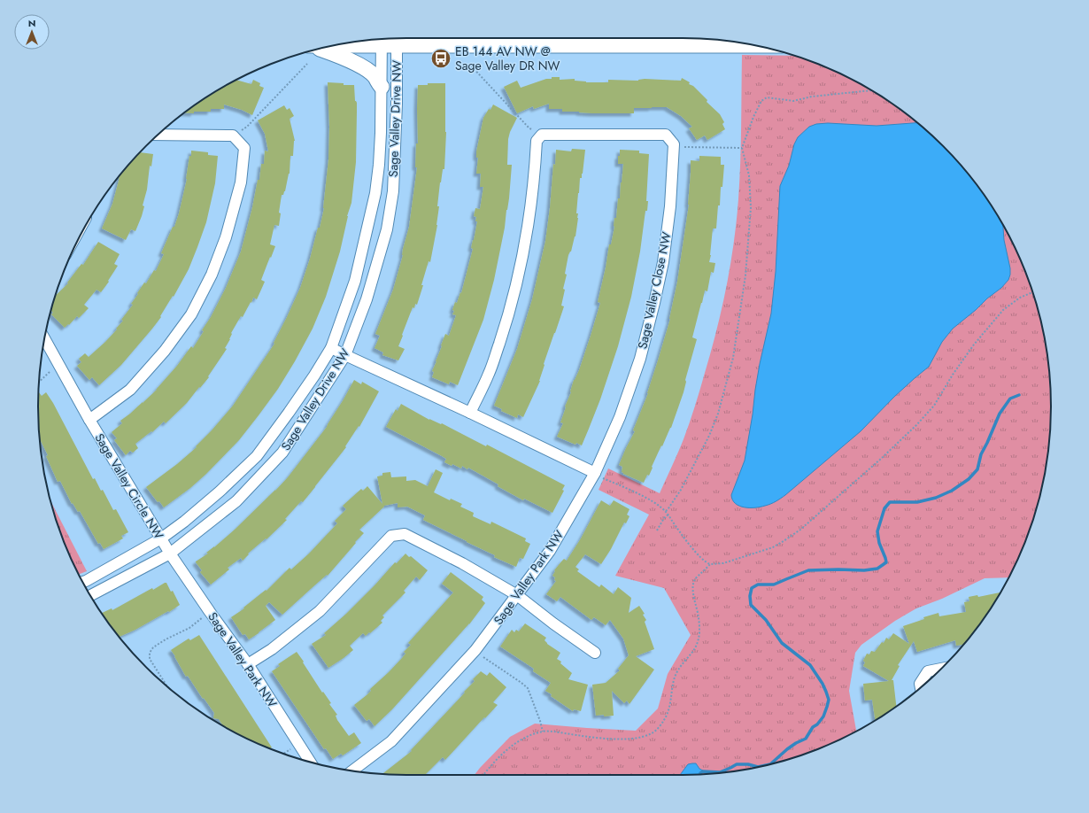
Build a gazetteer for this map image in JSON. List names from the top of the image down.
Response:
{
  "streets": {
    "street": [
      "Sage Valley Drive NW",
      "Sage Valley Close NW",
      "Sage Valley Circle NW",
      "Sage Valley Park NW"
    ]
  },
  "crossings": [
    ["Sage Valley Drive NW", "Sage Valley Circle NW"],
    ["Sage Valley Drive NW", "Sage Valley Park NW"],
    ["Sage Valley Close NW", "Sage Valley Park NW"],
    ["Sage Valley Circle NW", "Sage Valley Park NW"]
  ],
  "places": {
    "bus stop": ["EB 144 AV NW @ Sage Valley DR NW"]
  },
  "north": "top"
}
